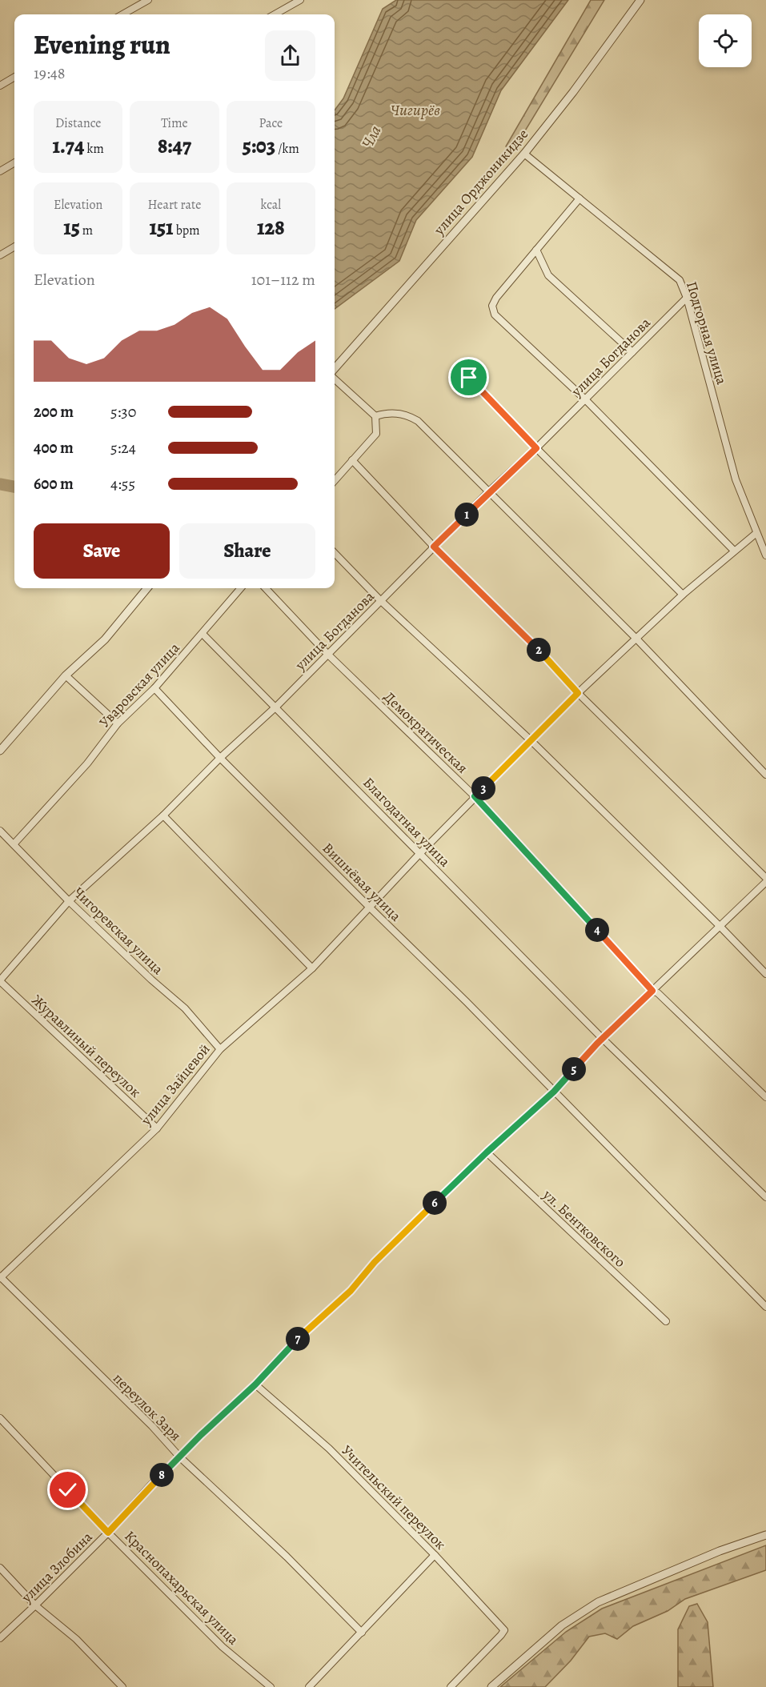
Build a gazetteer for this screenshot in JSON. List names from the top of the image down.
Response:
{
  "streets": {
    "street": [
      "улица Орджоникидзе",
      "Подгорная улица",
      "улица Богданова",
      "Уваровская улица",
      "Демократическая",
      "Благодатная улица",
      "Вишнёвая улица",
      "Чигоревская улица",
      "Журавлиный переулок",
      "улица Зайцевой",
      "ул. Бентковского",
      "переулок Заря",
      "Учительский переулок",
      "улица Злобина",
      "Краснопахарьская улица"
    ]
  },
  "crossings": [
    ["улица Орджоникидзе", "Подгорная улица"],
    ["Подгорная улица", "улица Богданова"],
    ["Подгорная улица", "улица Зайцевой"],
    ["улица Богданова", "Демократическая"],
    ["улица Богданова", "Благодатная улица"],
    ["улица Богданова", "Вишнёвая улица"],
    ["улица Богданова", "Чигоревская улица"],
    ["улица Богданова", "Журавлиный переулок"],
    ["Уваровская улица", "Благодатная улица"],
    ["Уваровская улица", "Вишнёвая улица"],
    ["Уваровская улица", "Чигоревская улица"],
    ["Демократическая", "улица Зайцевой"],
    ["Демократическая", "улица Злобина"],
    ["Благодатная улица", "улица Зайцевой"],
    ["Благодатная улица", "улица Злобина"],
    ["Вишнёвая улица", "улица Зайцевой"],
    ["Вишнёвая улица", "улица Злобина"],
    ["Чигоревская улица", "улица Зайцевой"],
    ["Журавлиный переулок", "улица Зайцевой"],
    ["улица Зайцевой", "переулок Заря"],
    ["ул. Бентковского", "улица Злобина"],
    ["переулок Заря", "улица Злобина"],
    ["Учительский переулок", "улица Злобина"],
    ["улица Злобина", "Краснопахарьская улица"]
  ],
  "water": ["Чигирёв", "Чла"],
  "page": {
    "heading": ["Evening run", "19:48"],
    "stats": [
      ["Distance", "1.74 km"],
      ["Time", "8:47"],
      ["Pace", "5:03 /km"],
      ["Elevation", "15 m"],
      ["Heart rate", "151 bpm"],
      ["kcal", "128"]
    ],
    "chart": ["Elevation", "101–112 m"],
    "list": [
      {
        "name": "200 m",
        "note": "5:30"
      },
      {
        "name": "400 m",
        "note": "5:24"
      },
      {
        "name": "600 m",
        "note": "4:55"
      }
    ],
    "pins": [
      "1",
      "2",
      "3",
      "4",
      "5",
      "6",
      "7",
      "8"
    ],
    "buttons": ["Save", "Share"]
  }
}
